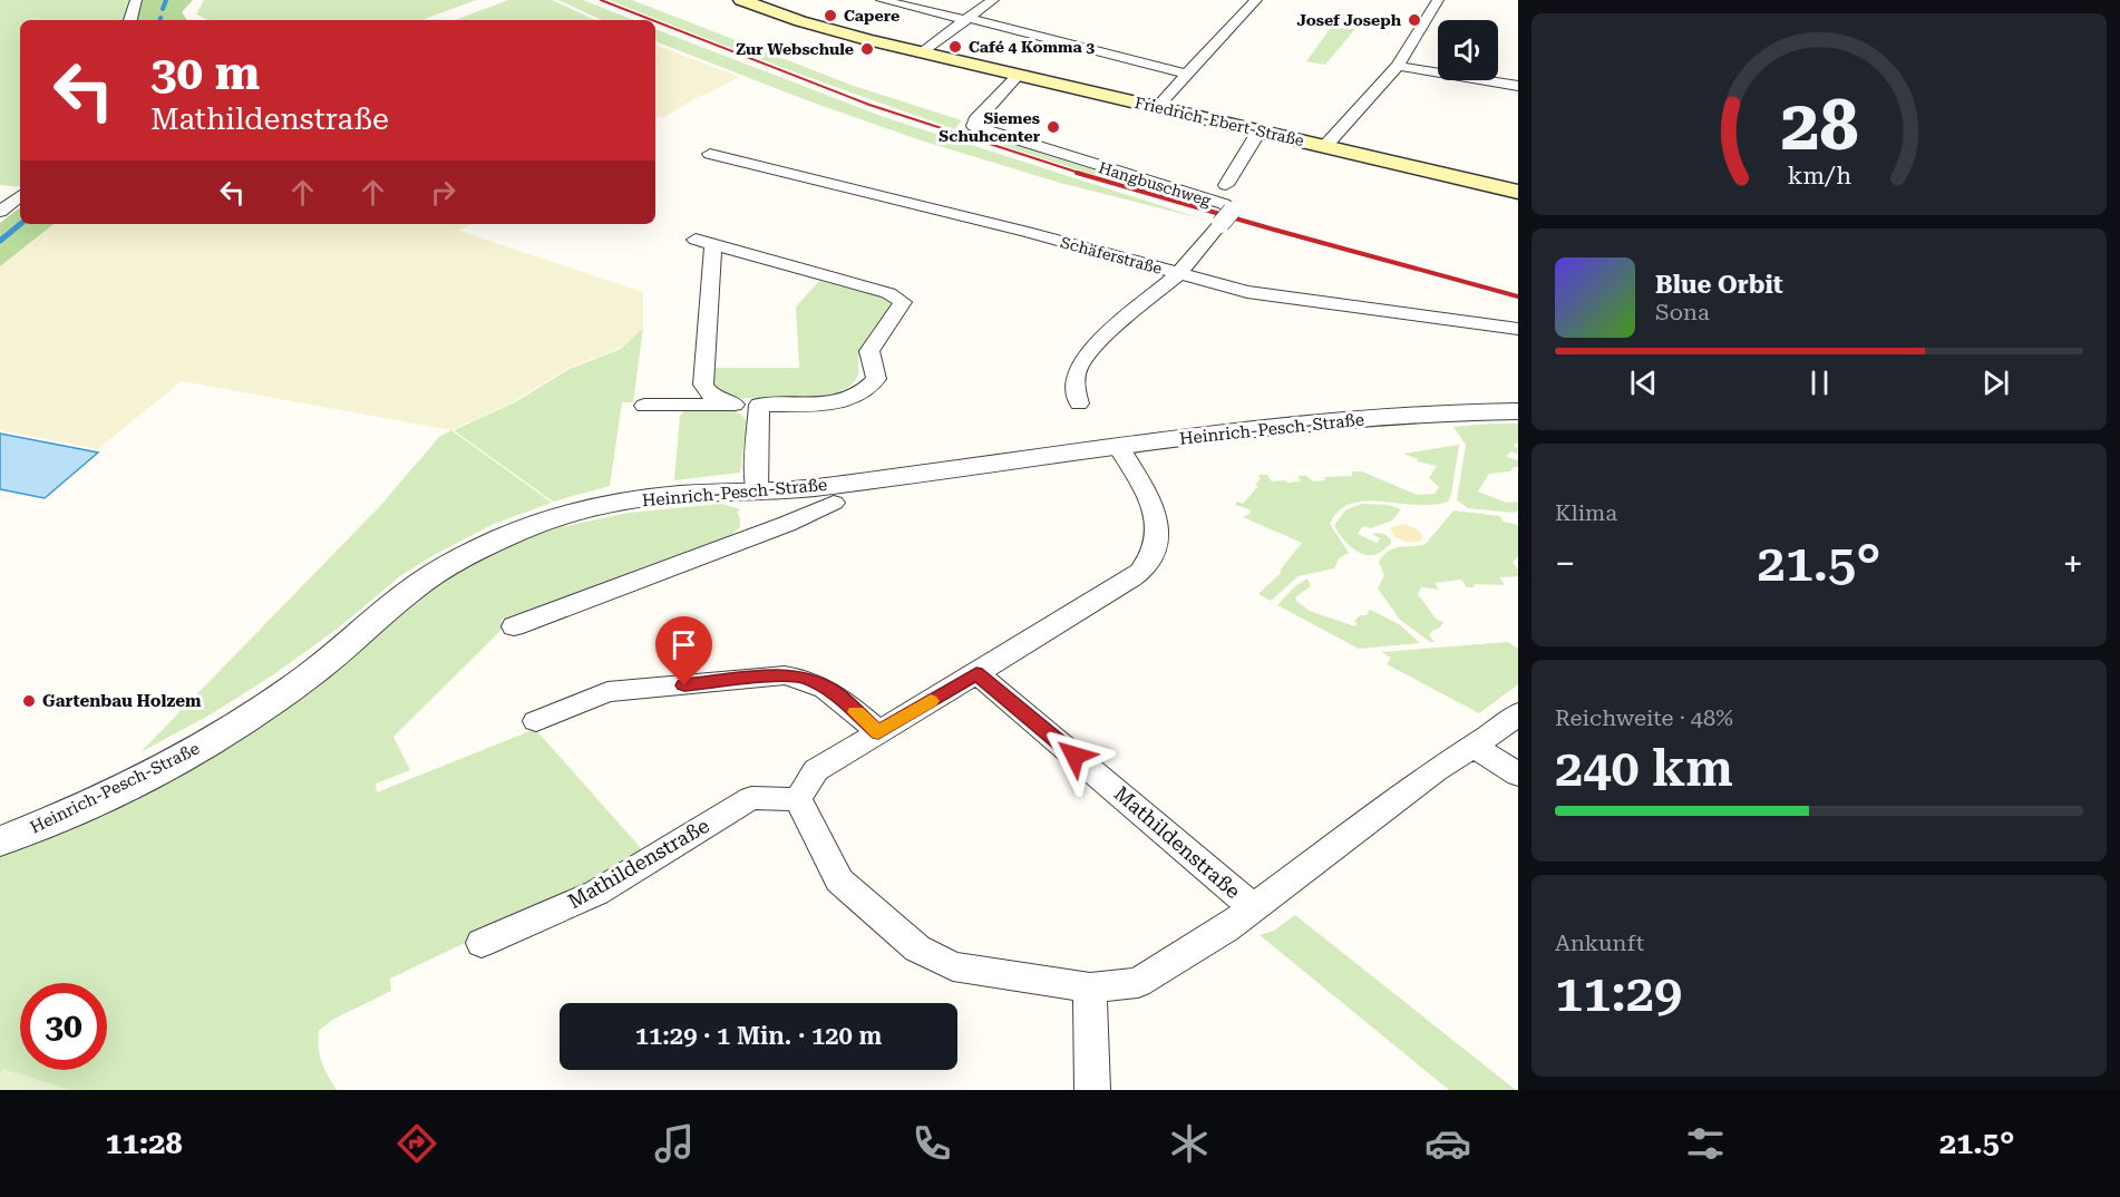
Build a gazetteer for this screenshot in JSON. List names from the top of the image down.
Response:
{
  "streets": {
    "main road": ["Friedrich-Ebert-Straße"],
    "street": [
      "Hangbuschweg",
      "Schäferstraße",
      "Heinrich-Pesch-Straße",
      "Mathildenstraße"
    ]
  },
  "crossings": [
    ["Friedrich-Ebert-Straße", "Hangbuschweg"],
    ["Hangbuschweg", "Schäferstraße"]
  ],
  "places": [
    "Capere",
    "Josef Joseph",
    "Café 4 Komma 3",
    "Zur Webschule",
    "Siemes Schuhcenter",
    "Gartenbau Holzem"
  ],
  "page": {
    "turn": ["30 m", "Mathildenstraße"],
    "song": ["Blue Orbit", "Sona"],
    "tile": [
      "Klima",
      ["Reichweite · 48%", "240 km"],
      ["Ankunft", "11:29"]
    ],
    "heat": ["−", "21.5°", "+"],
    "limit": "30",
    "trip": "11:29 · 1 Min. · 120 m",
    "tabs": ["11:28", "21.5°"],
    "gauge": ["28", "km/h"]
  }
}
